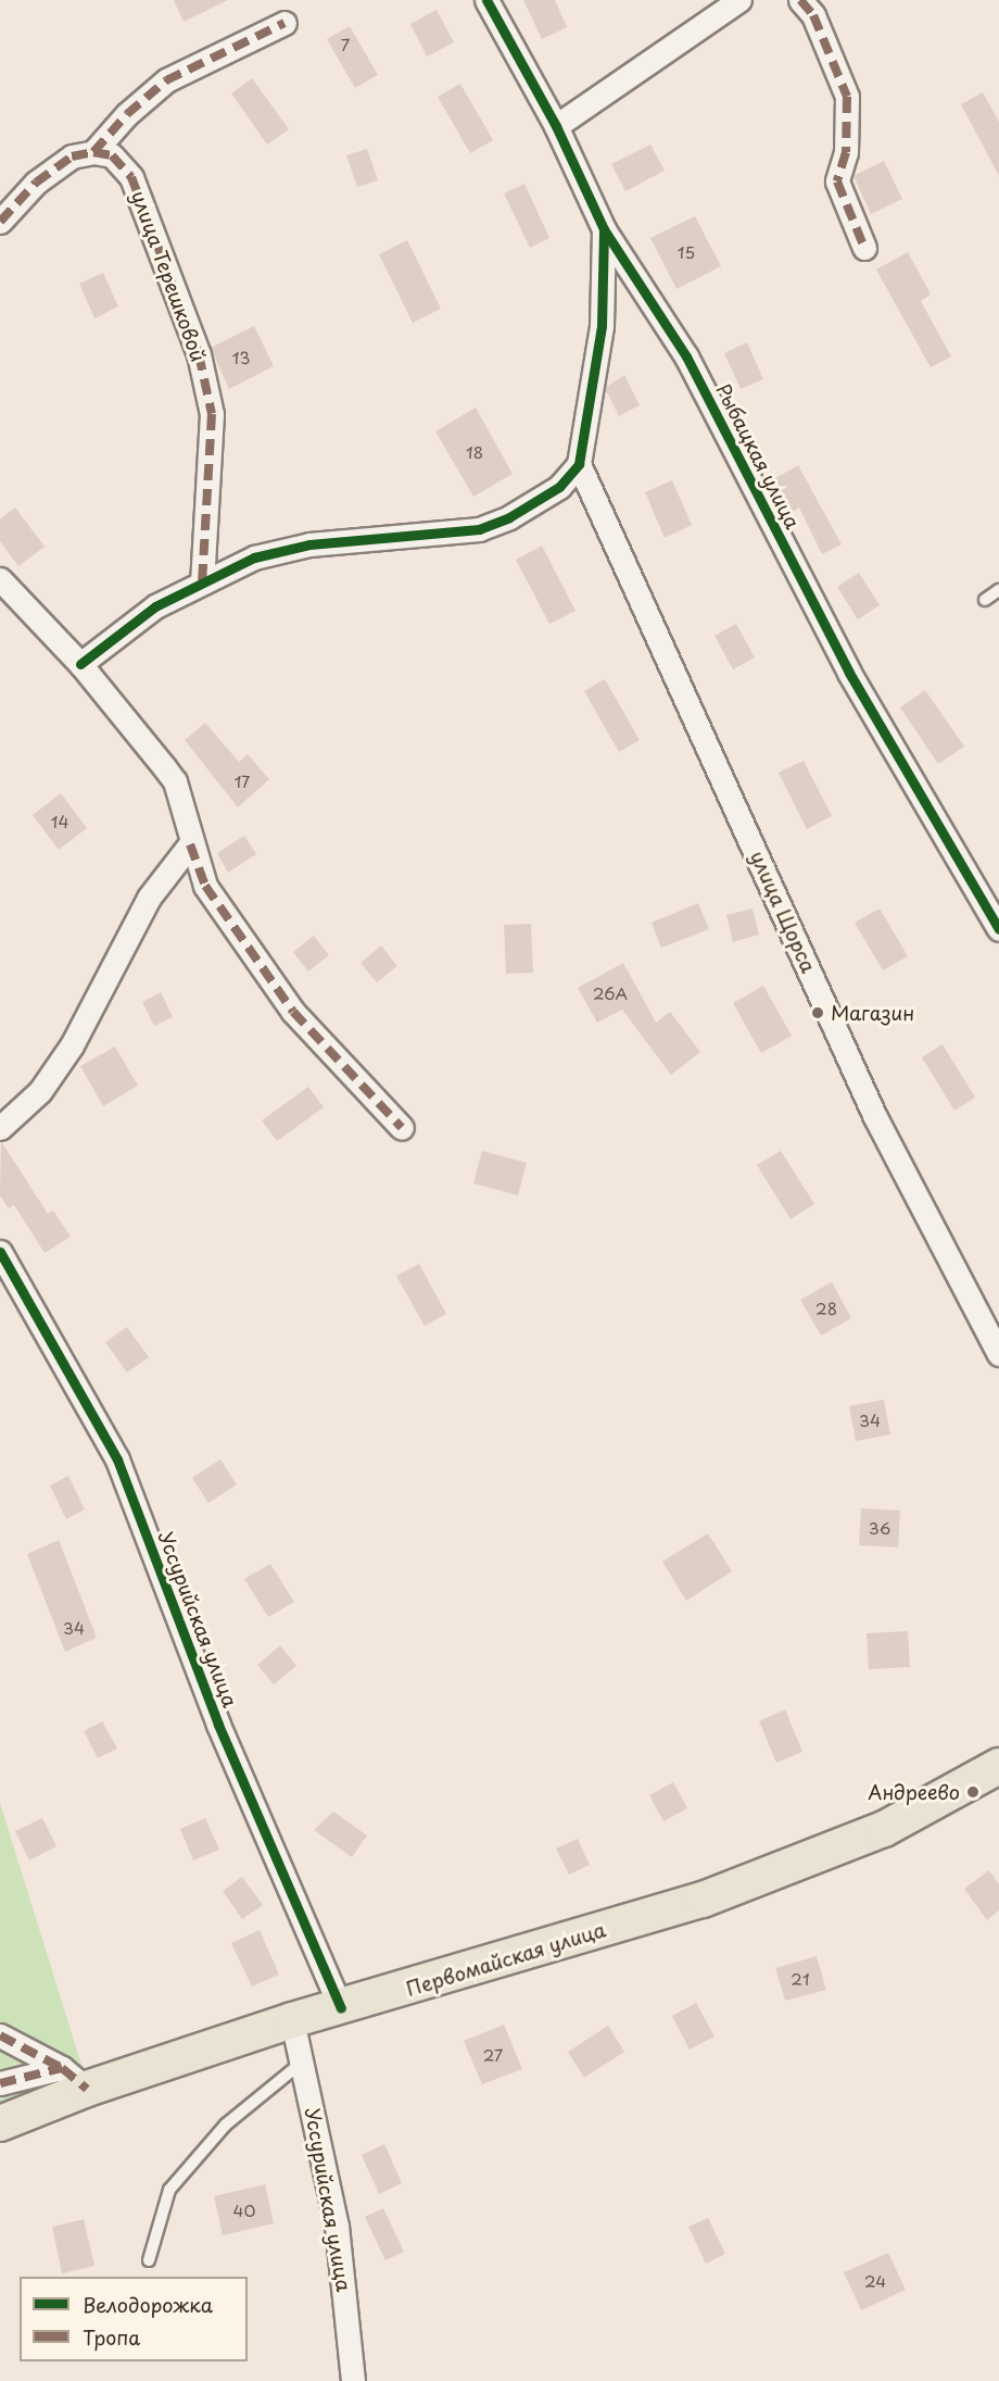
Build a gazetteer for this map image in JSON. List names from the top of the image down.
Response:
{
  "streets": {
    "main road": ["Первомайская улица"],
    "street": [
      "улица Терешковой",
      "Рыбацкая улица",
      "улица Щорса",
      "Уссурийская улица"
    ]
  },
  "crossings": [
    ["Уссурийская улица", "Первомайская улица"]
  ],
  "places": ["Магазин", "Андреево"],
  "house_numbers": [
    "7",
    "15",
    "13",
    "18",
    "17",
    "14",
    "26А",
    "28",
    "34",
    "36",
    "34",
    "21",
    "27",
    "40",
    "24"
  ],
  "legend": ["Велодорожка", "Тропа"]
}
